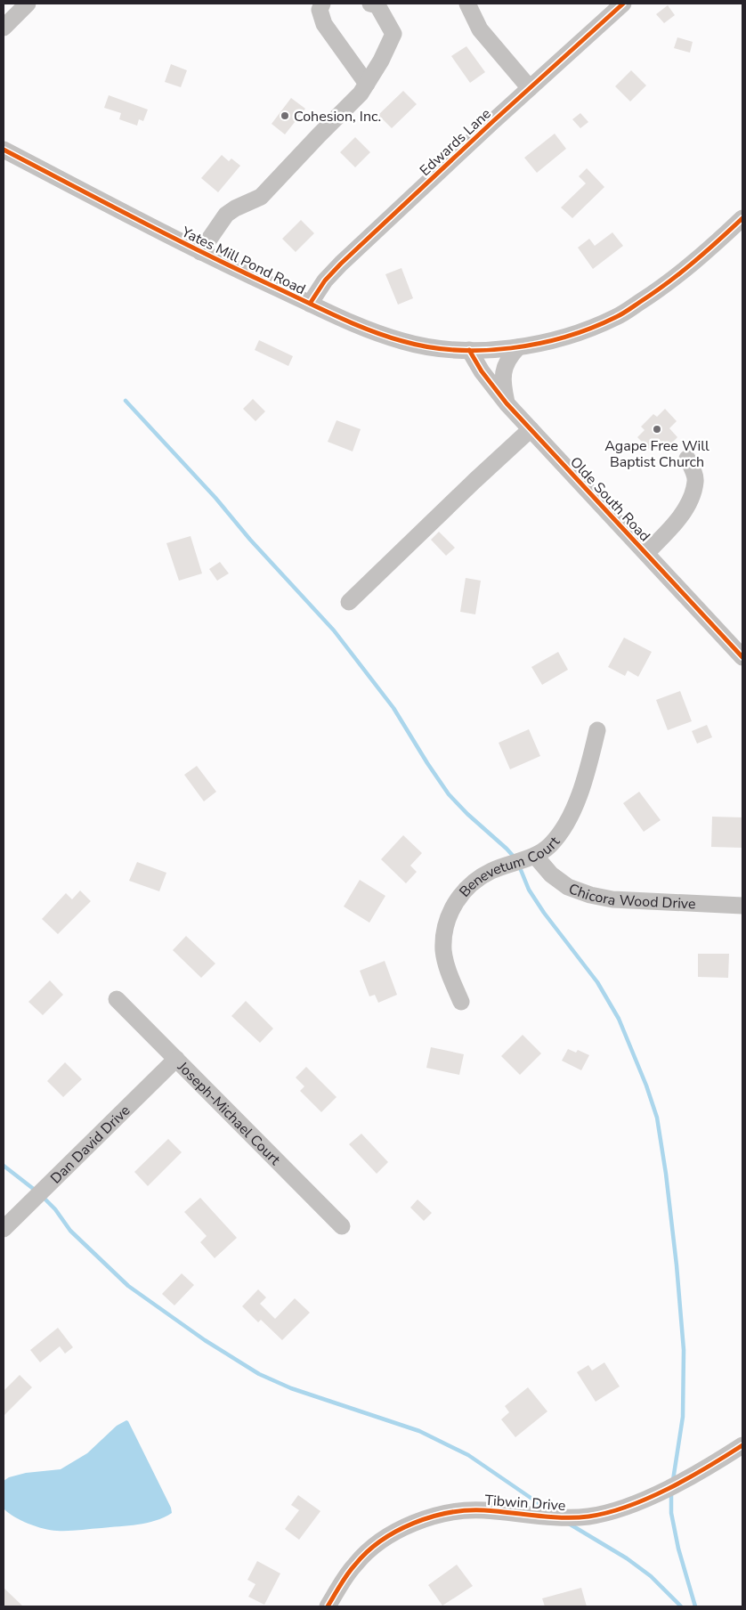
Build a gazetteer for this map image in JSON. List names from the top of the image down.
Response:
{
  "streets": {
    "street": [
      "Edwards Lane",
      "Yates Mill Pond Road",
      "Olde South Road",
      "Benevetum Court",
      "Chicora Wood Drive",
      "Joseph-Michael Court",
      "Dan David Drive",
      "Tibwin Drive"
    ]
  },
  "crossings": [
    ["Edwards Lane", "Yates Mill Pond Road"],
    ["Yates Mill Pond Road", "Olde South Road"],
    ["Benevetum Court", "Chicora Wood Drive"],
    ["Joseph-Michael Court", "Dan David Drive"]
  ],
  "places": ["Cohesion, Inc.", "Agape Free Will Baptist Church"]
}
